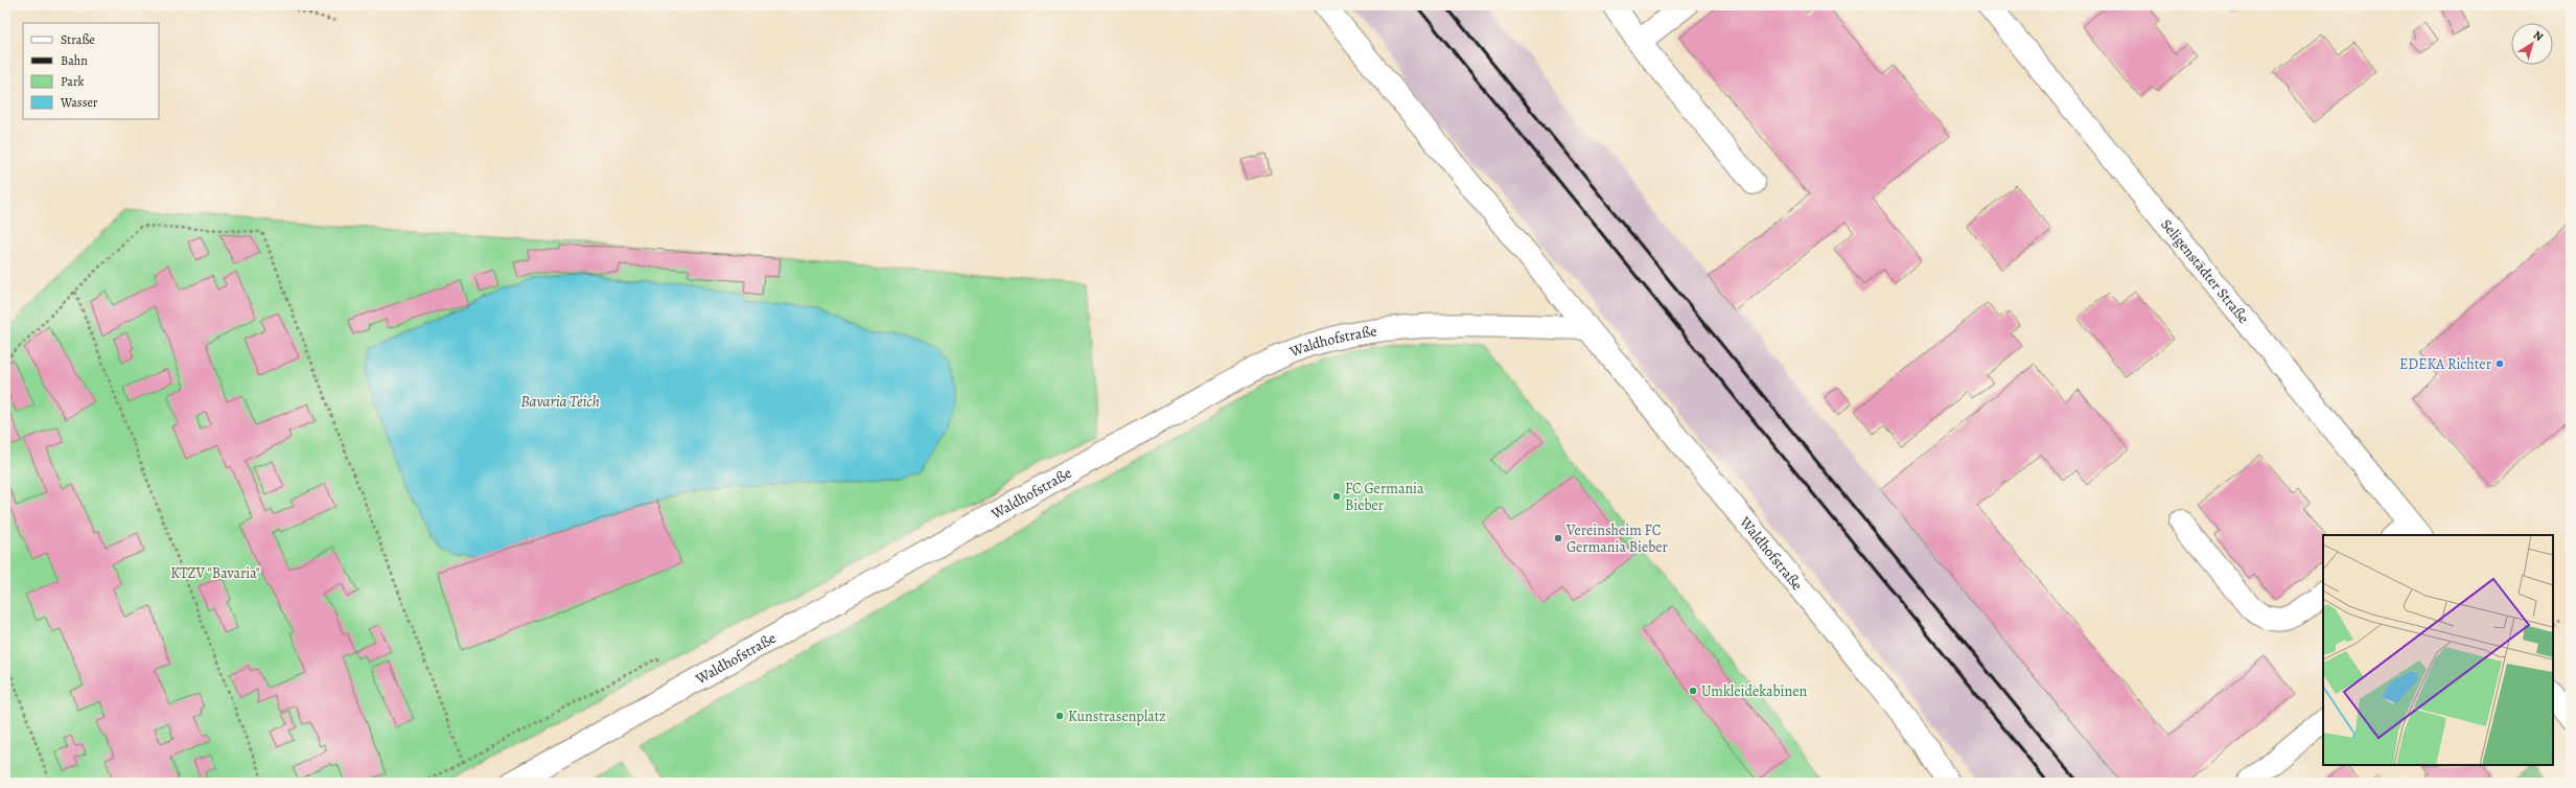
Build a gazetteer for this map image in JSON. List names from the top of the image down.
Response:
{
  "streets": {
    "street": ["Seligenstädter Straße", "Waldhofstraße"]
  },
  "water": ["Bavaria Teich"],
  "parks": ["KTZV \"Bavaria\""],
  "places": [
    "EDEKA Richter",
    "FC Germania Bieber",
    "Vereinsheim FC Germania Bieber",
    "Umkleidekabinen",
    "Kunstrasenplatz"
  ],
  "legend": [
    "Straße",
    "Bahn",
    "Park",
    "Wasser"
  ],
  "north": "top right"
}
